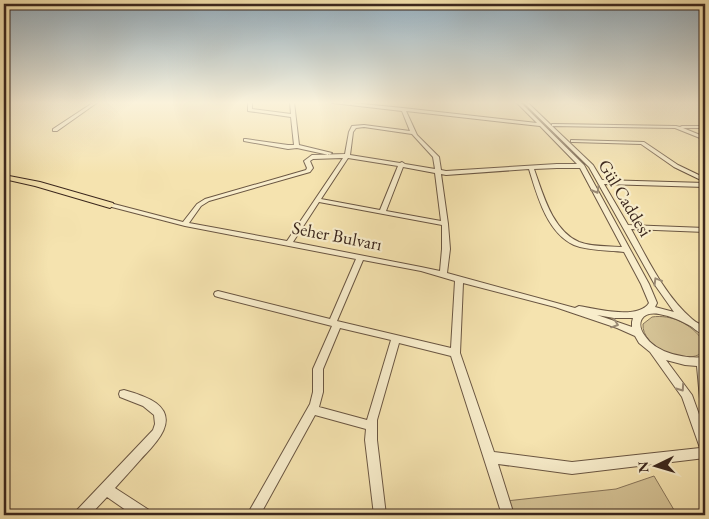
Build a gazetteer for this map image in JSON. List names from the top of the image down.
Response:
{
  "streets": {
    "main road": ["Seher Bulvarı"],
    "street": ["Gül Caddesi"]
  },
  "crossings": [
    ["Gül Caddesi", "Seher Bulvarı"]
  ],
  "north": "left"
}
